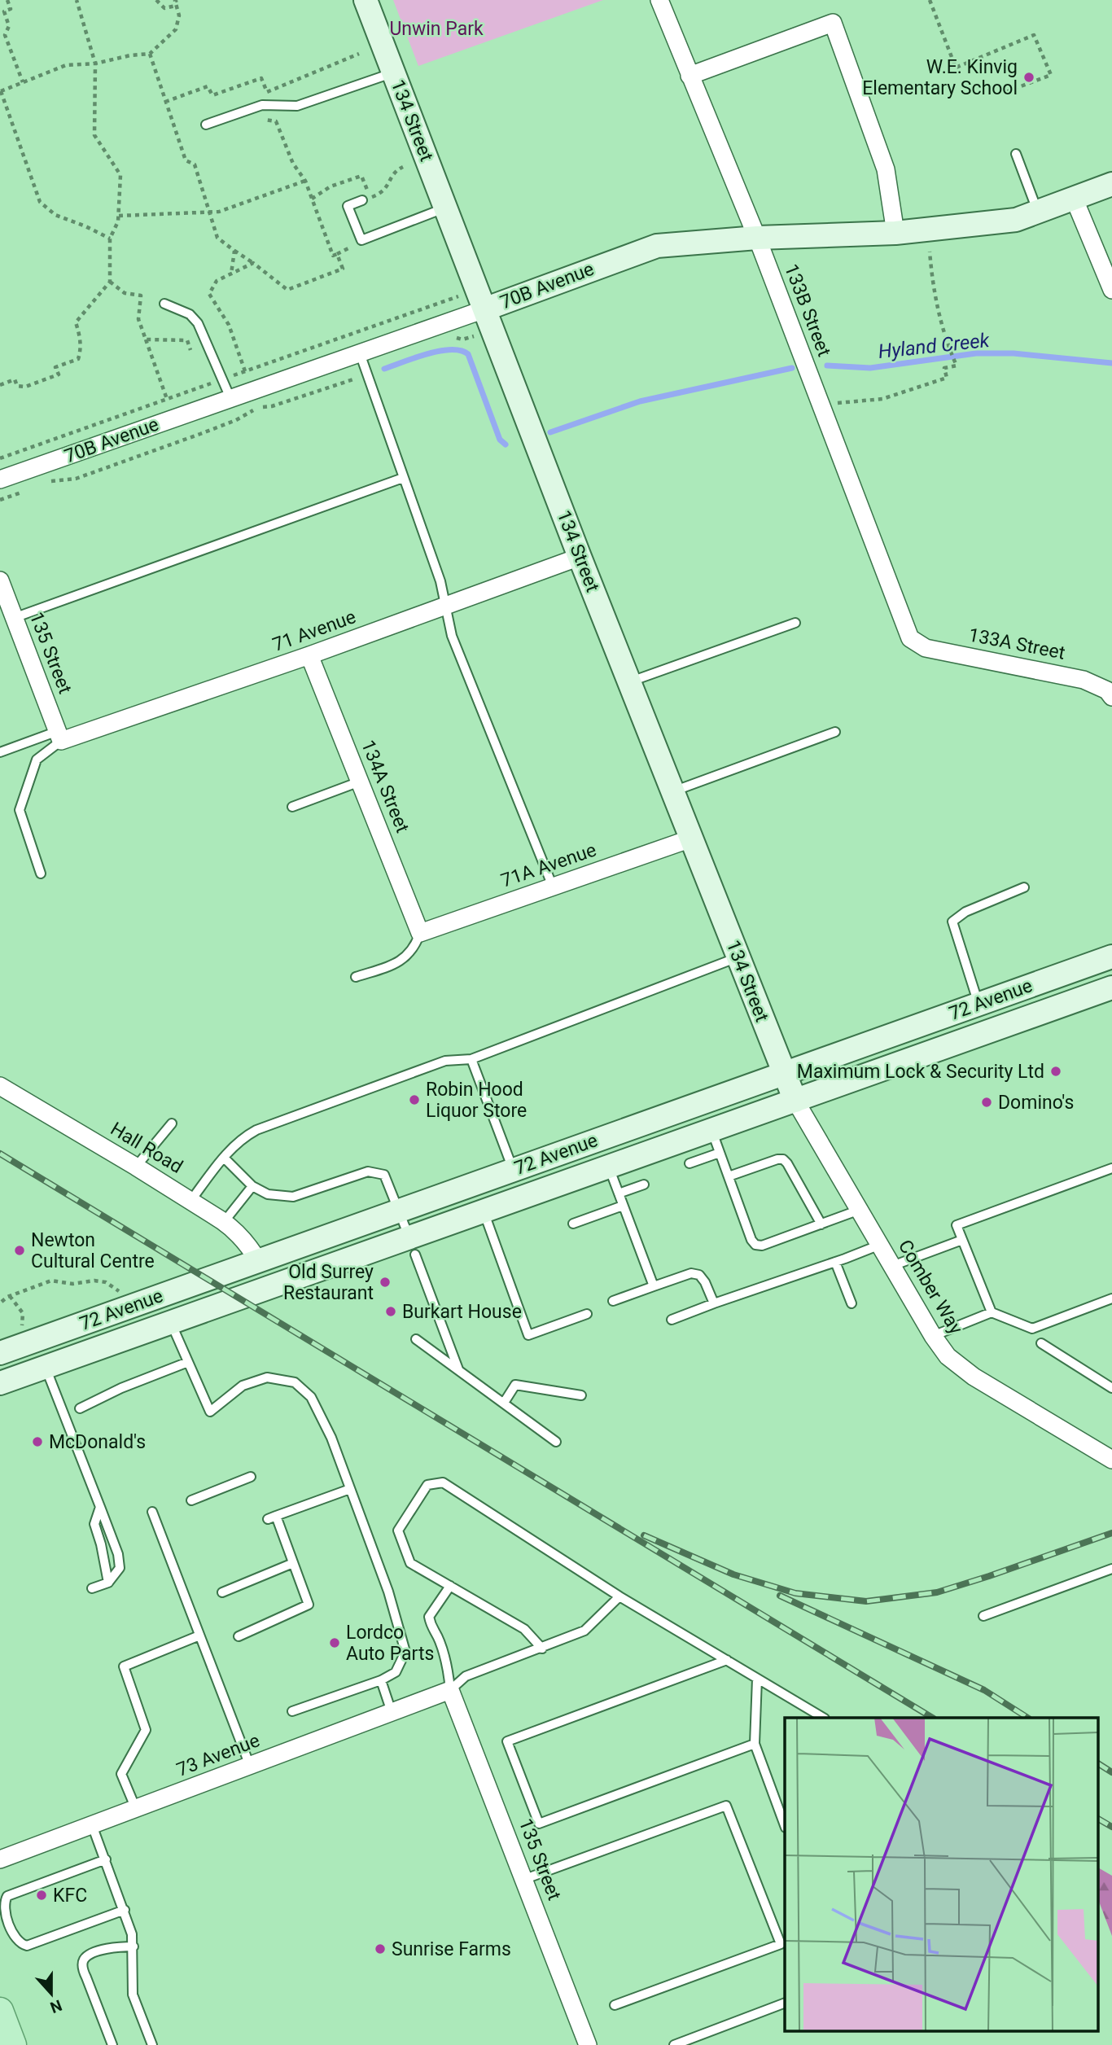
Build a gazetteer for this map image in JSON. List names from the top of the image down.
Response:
{
  "streets": {
    "main road": ["134 Street", "70B Avenue", "72 Avenue"],
    "street": [
      "133B Street",
      "71 Avenue",
      "133A Street",
      "135 Street",
      "134A Street",
      "71A Avenue",
      "Hall Road",
      "Comber Way",
      "73 Avenue"
    ]
  },
  "crossings": [
    ["134 Street", "70B Avenue"],
    ["134 Street", "71 Avenue"],
    ["134 Street", "71A Avenue"],
    ["134 Street", "72 Avenue"],
    ["134 Street", "Comber Way"],
    ["70B Avenue", "133B Street"],
    ["133B Street", "133A Street"],
    ["71 Avenue", "135 Street"],
    ["71 Avenue", "134A Street"],
    ["135 Street", "73 Avenue"],
    ["134A Street", "71A Avenue"],
    ["72 Avenue", "Hall Road"],
    ["72 Avenue", "Comber Way"]
  ],
  "water": ["Hyland Creek"],
  "parks": ["Unwin Park"],
  "places": [
    "W.E. Kinvig Elementary School",
    "Maximum Lock & Security Ltd",
    "Robin Hood Liquor Store",
    "Domino's",
    "Newton Cultural Centre",
    "Old Surrey Restaurant",
    "Burkart House",
    "McDonald's",
    "Lordco Auto Parts",
    "KFC",
    "Sunrise Farms"
  ],
  "north": "bottom"
}
